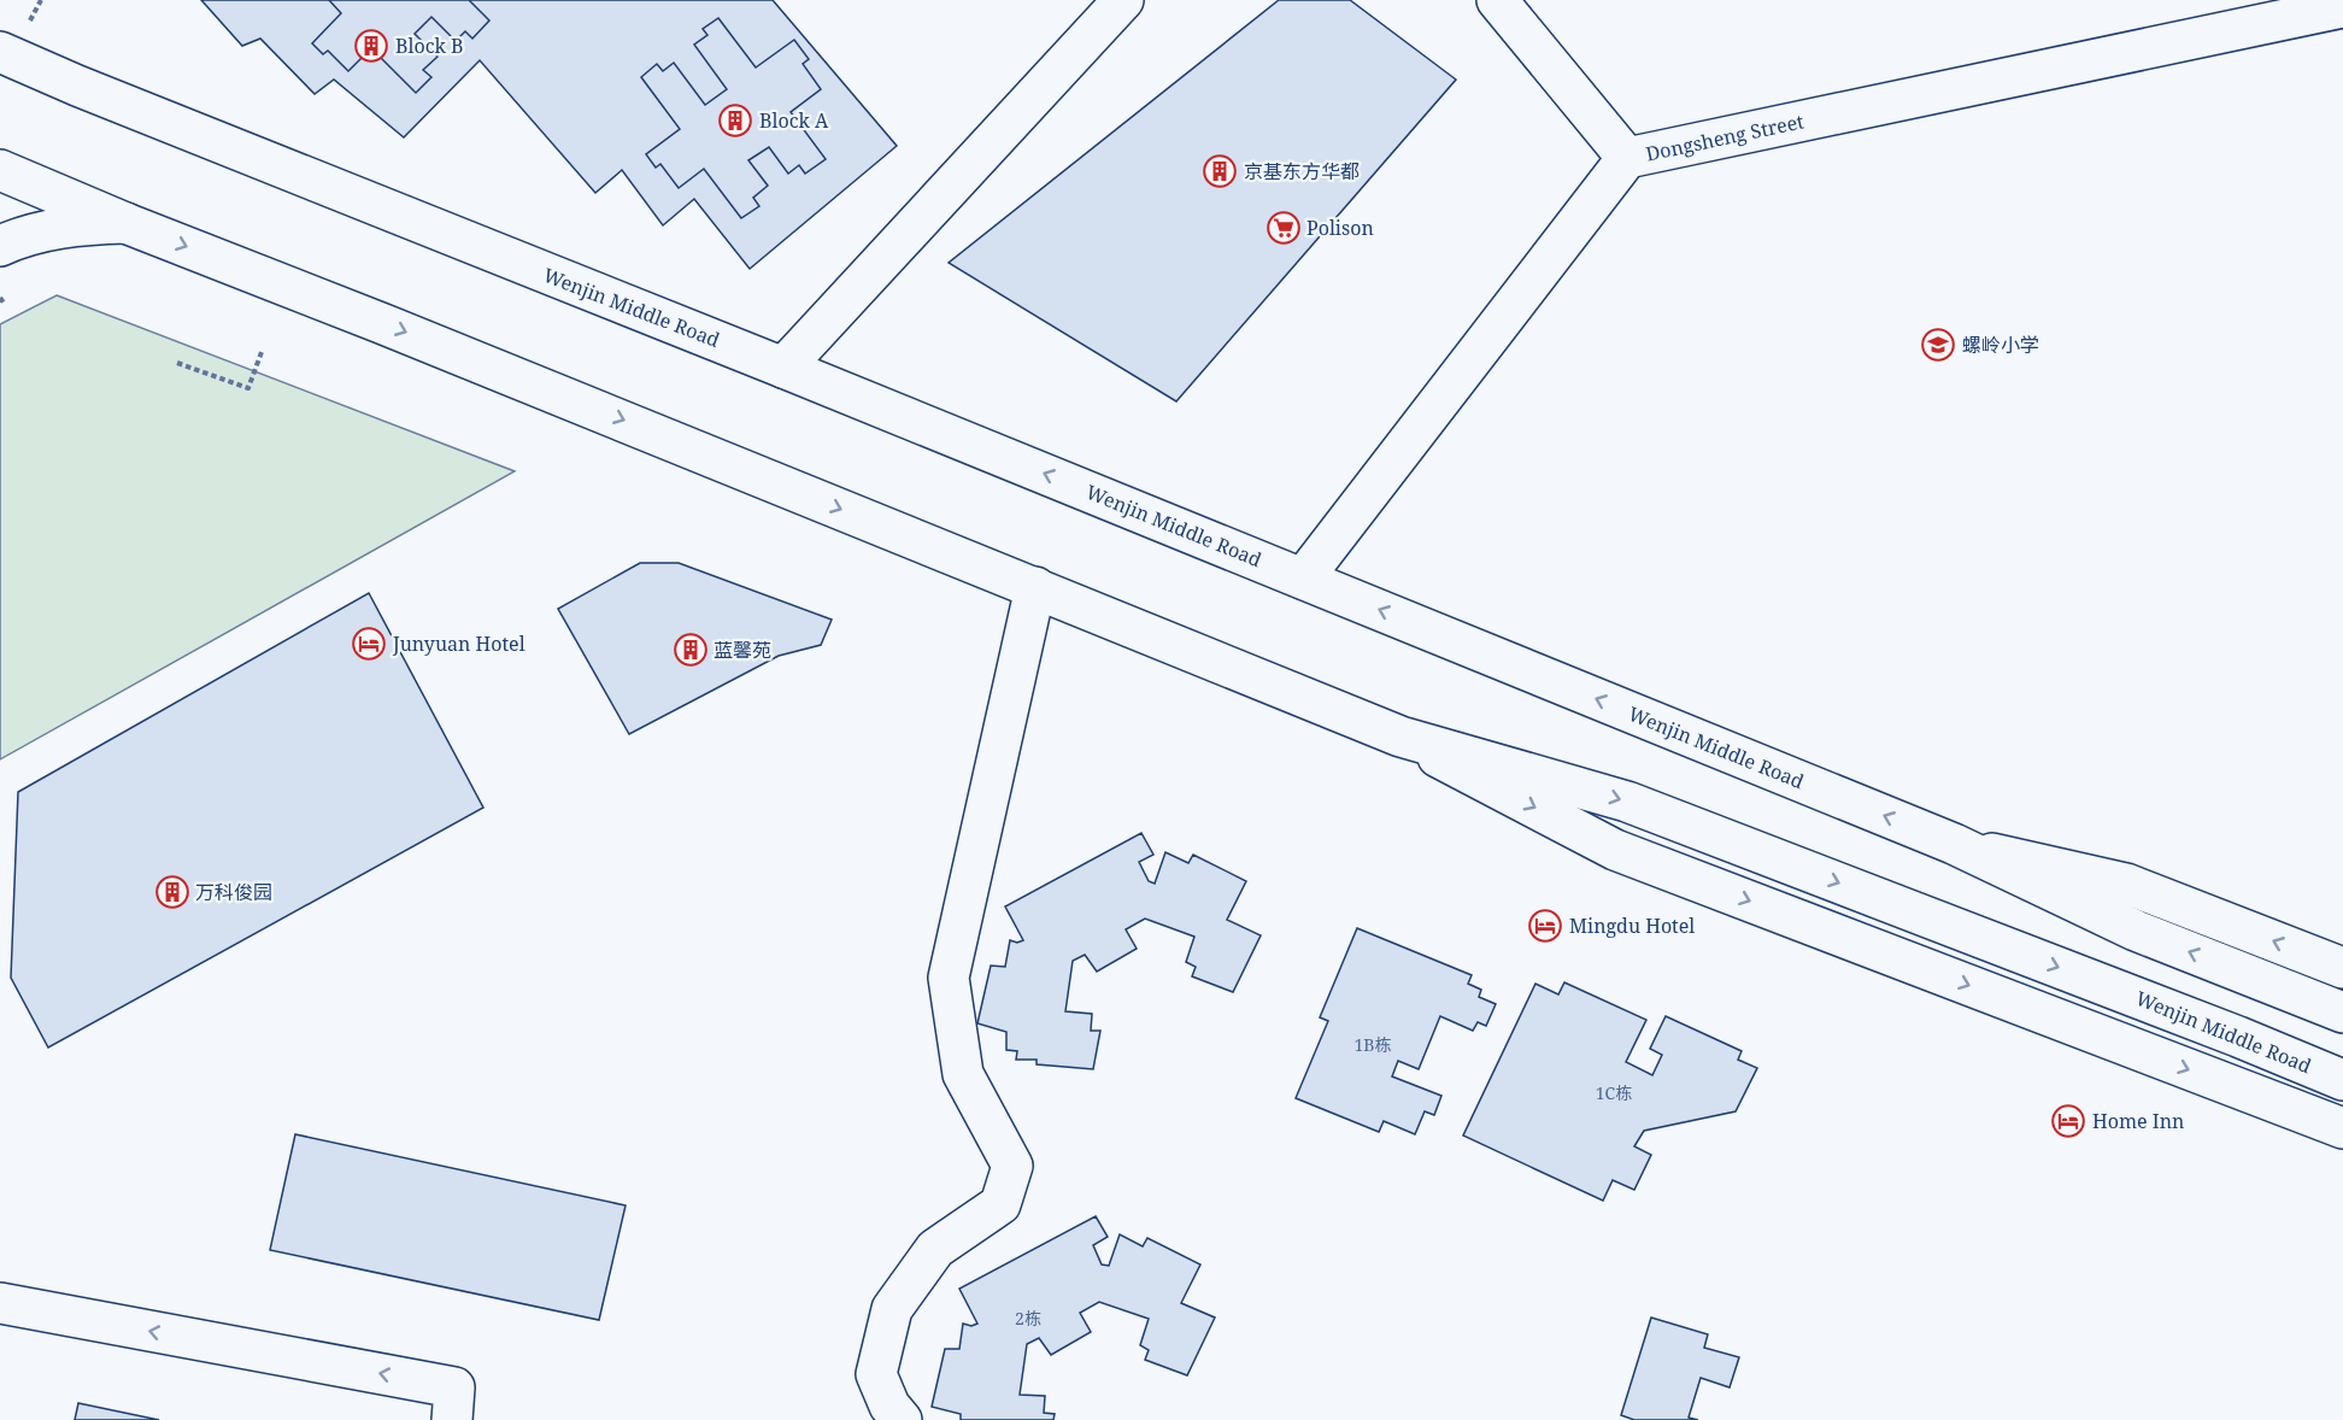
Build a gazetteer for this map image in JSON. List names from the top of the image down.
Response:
{
  "streets": {
    "main road": ["Dongsheng Street", "Wenjin Middle Road"]
  },
  "crossings": [
    ["Dongsheng Street", "Wenjin Middle Road"]
  ],
  "places": {
    "building": [
      "Block B",
      "Block A",
      "京基东方华都",
      "蓝馨苑",
      "万科俊园"
    ],
    "supermarket": ["Polison"],
    "school or university": ["螺岭小学"],
    "hotel": ["Junyuan Hotel", "Mingdu Hotel", "Home Inn"]
  },
  "house_numbers": ["1B栋", "1C栋", "2栋"]
}
